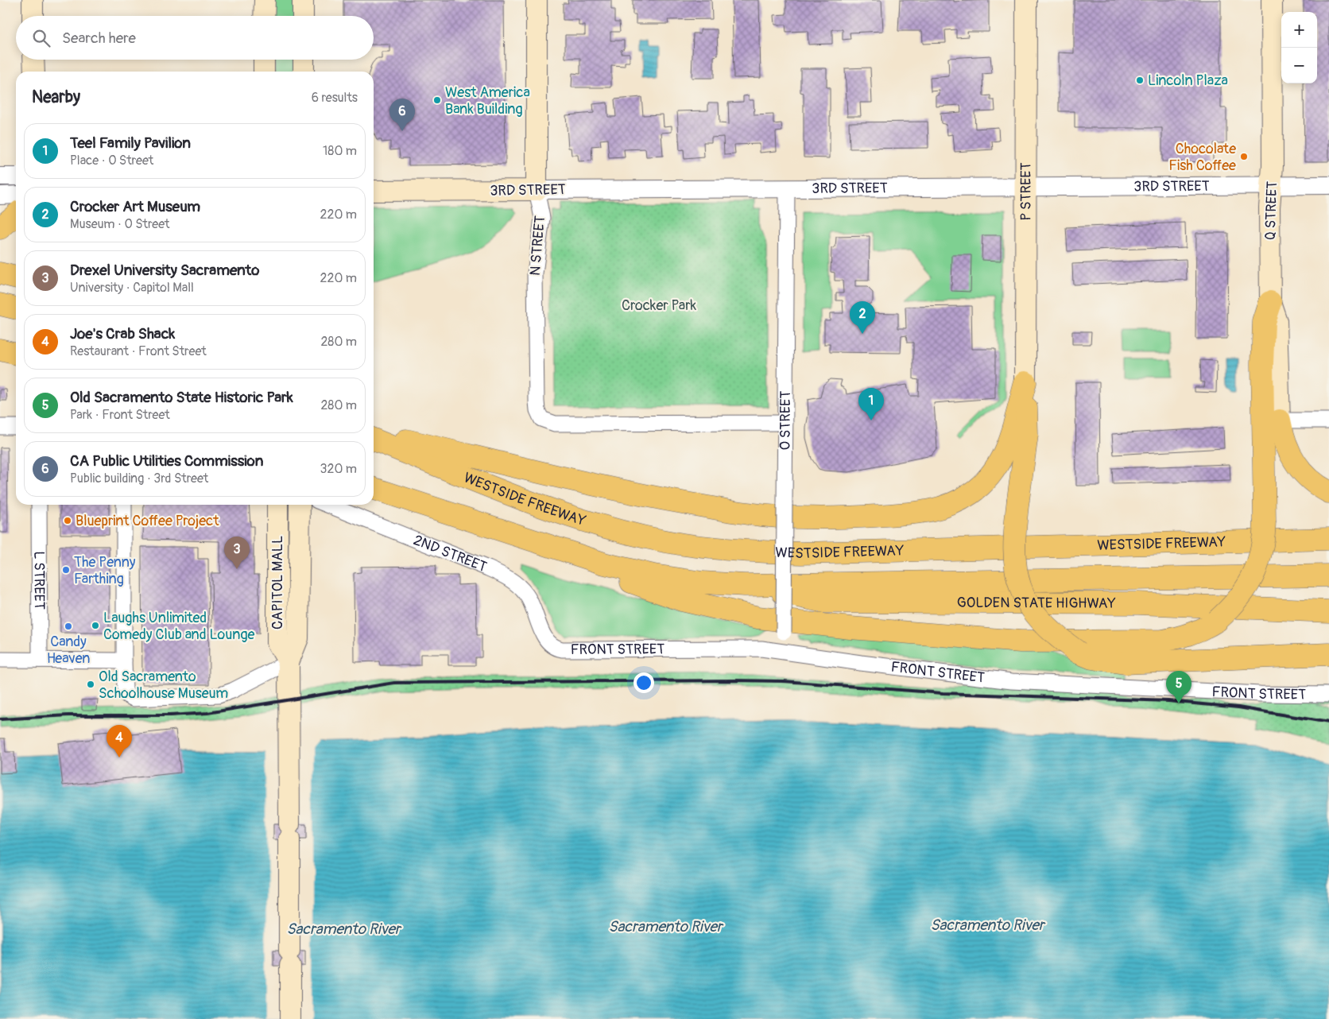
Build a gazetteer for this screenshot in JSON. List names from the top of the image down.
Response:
{
  "streets": {
    "highway": ["WESTSIDE FREEWAY", "GOLDEN STATE HIGHWAY"],
    "main road": [
      "3RD STREET",
      "P STREET",
      "Q STREET",
      "N STREET",
      "CAPITOL MALL"
    ],
    "street": [
      "O STREET",
      "2ND STREET",
      "L STREET",
      "FRONT STREET"
    ]
  },
  "crossings": [
    ["3RD STREET", "P STREET"],
    ["3RD STREET", "Q STREET"],
    ["3RD STREET", "N STREET"],
    ["3RD STREET", "O STREET"],
    ["N STREET", "O STREET"],
    ["O STREET", "FRONT STREET"],
    ["2ND STREET", "FRONT STREET"]
  ],
  "water": ["Sacramento River"],
  "parks": ["Crocker Park"],
  "places": [
    "Lincoln Plaza",
    "West America Bank Building",
    "Chocolate Fish Coffee",
    "Blueprint Coffee Project",
    "The Penny Farthing",
    "Laughs Unlimited Comedy Club and Lounge",
    "Candy Heaven",
    "Old Sacramento Schoolhouse Museum"
  ],
  "page": {
    "map_buttons": ["+", "−"],
    "search": "Search here",
    "heading": ["Nearby", "6 results"],
    "pins": [
      "6",
      "2",
      "1",
      "3",
      "5",
      "4"
    ],
    "list": [
      {
        "mark": "1",
        "name": "Teel Family Pavilion",
        "note": "Place · O Street",
        "value": "180 m"
      },
      {
        "mark": "2",
        "name": "Crocker Art Museum",
        "note": "Museum · O Street",
        "value": "220 m"
      },
      {
        "mark": "3",
        "name": "Drexel University Sacramento",
        "note": "University · Capitol Mall",
        "value": "220 m"
      },
      {
        "mark": "4",
        "name": "Joe's Crab Shack",
        "note": "Restaurant · Front Street",
        "value": "280 m"
      },
      {
        "mark": "5",
        "name": "Old Sacramento State Historic Park",
        "note": "Park · Front Street",
        "value": "280 m"
      },
      {
        "mark": "6",
        "name": "CA Public Utilities Commission",
        "note": "Public building · 3rd Street",
        "value": "320 m"
      }
    ]
  }
}
